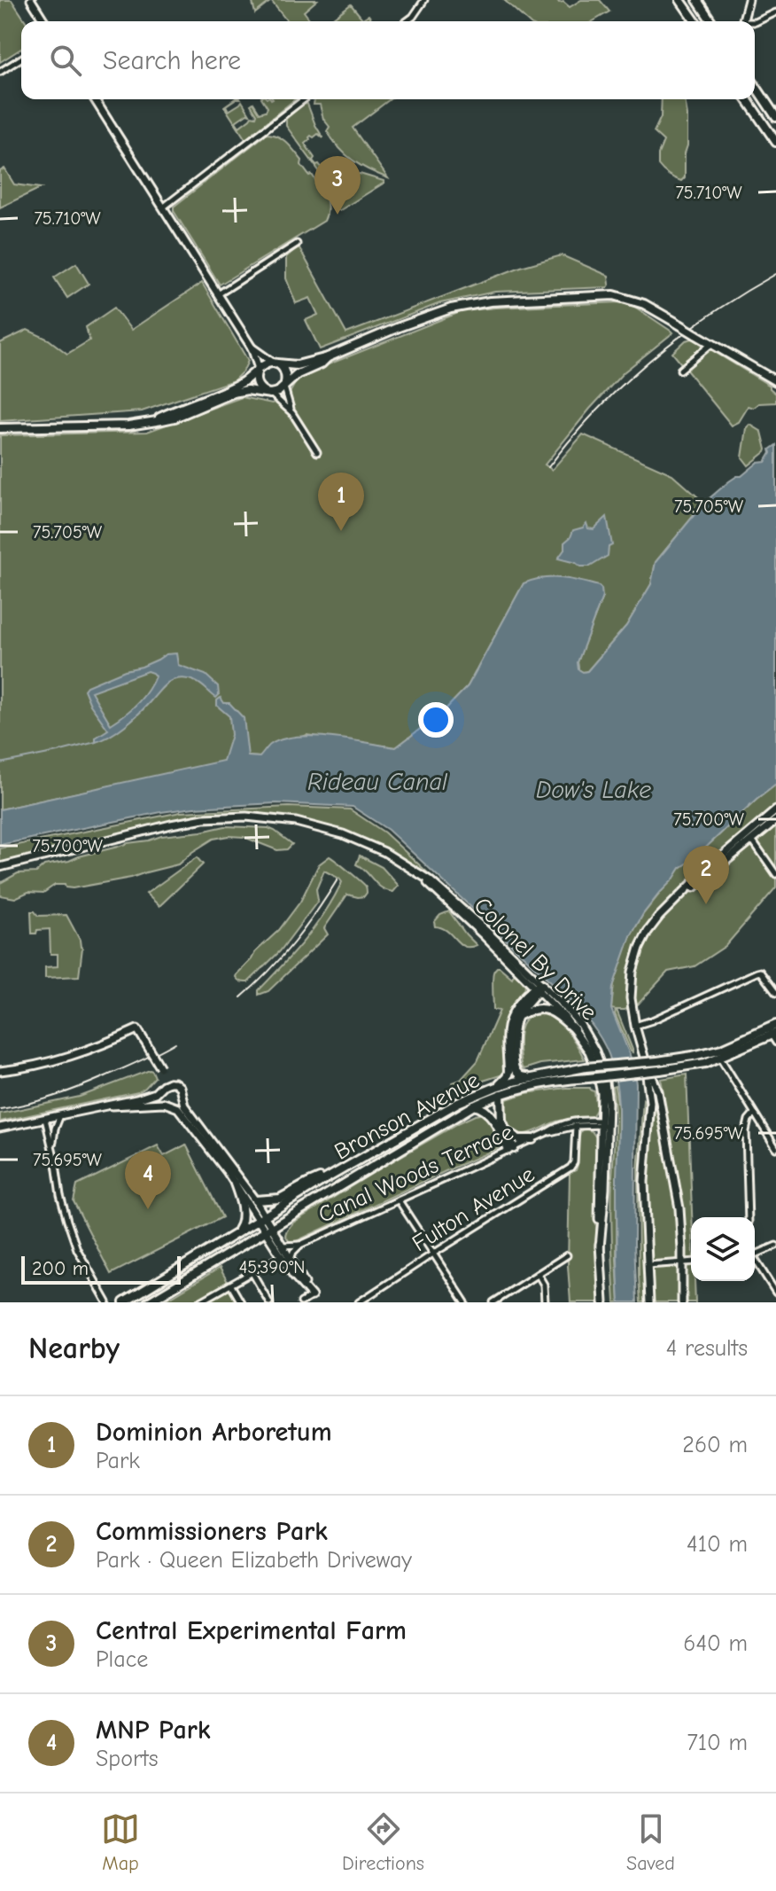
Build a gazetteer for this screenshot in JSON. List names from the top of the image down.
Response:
{
  "streets": {
    "main road": ["Colonel By Drive", "Bronson Avenue"],
    "street": ["Canal Woods Terrace", "Fulton Avenue"]
  },
  "crossings": [
    ["Colonel By Drive", "Canal Woods Terrace"],
    ["Canal Woods Terrace", "Fulton Avenue"]
  ],
  "water": ["Rideau Canal", "Dow's Lake"],
  "scale_bar": "200 m",
  "page": {
    "search": "Search here",
    "pins": [
      "3",
      "1",
      "2",
      "4"
    ],
    "scale": "200 m",
    "heading": ["Nearby", "4 results"],
    "list": [
      {
        "mark": "1",
        "name": "Dominion Arboretum",
        "note": "Park",
        "value": "260 m"
      },
      {
        "mark": "2",
        "name": "Commissioners Park",
        "note": "Park · Queen Elizabeth Driveway",
        "value": "410 m"
      },
      {
        "mark": "3",
        "name": "Central Experimental Farm",
        "note": "Place",
        "value": "640 m"
      },
      {
        "mark": "4",
        "name": "MNP Park",
        "note": "Sports",
        "value": "710 m"
      }
    ],
    "nav": ["Map", "Directions", "Saved"]
  },
  "coordinates": [
    "75.710°W",
    "75.705°W",
    "75.700°W",
    "75.695°W",
    "45.390°N"
  ]
}
